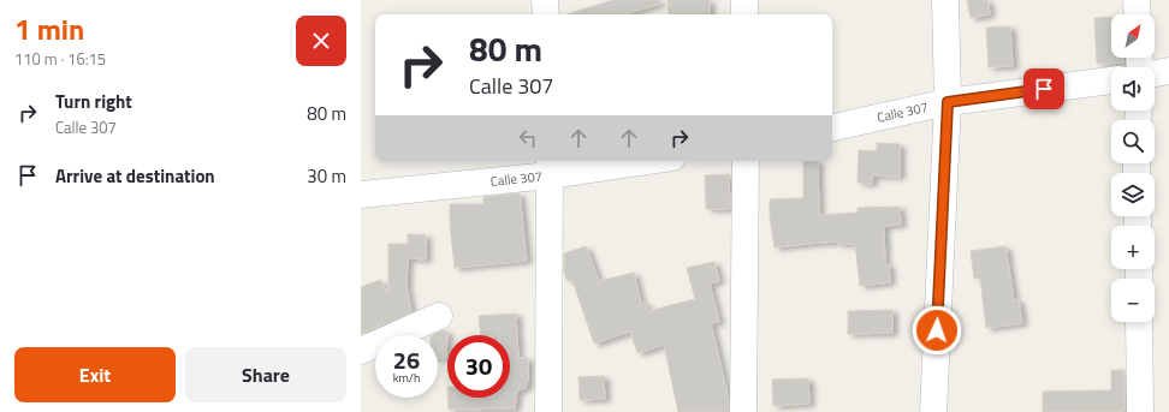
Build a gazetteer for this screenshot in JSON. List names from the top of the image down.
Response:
{
  "streets": {
    "street": ["Calle 307"]
  },
  "north": "top right",
  "page": {
    "heading": ["1 min", "110 m · 16:15"],
    "map_buttons": ["+", "−"],
    "turn": ["80 m", "Calle 307"],
    "list": [
      {
        "name": "Turn right",
        "note": "Calle 307",
        "value": "80 m"
      },
      {
        "name": "Arrive at destination",
        "value": "30 m"
      }
    ],
    "speed": "26 km/h",
    "limit": "30",
    "buttons": ["Exit", "Share"]
  }
}
